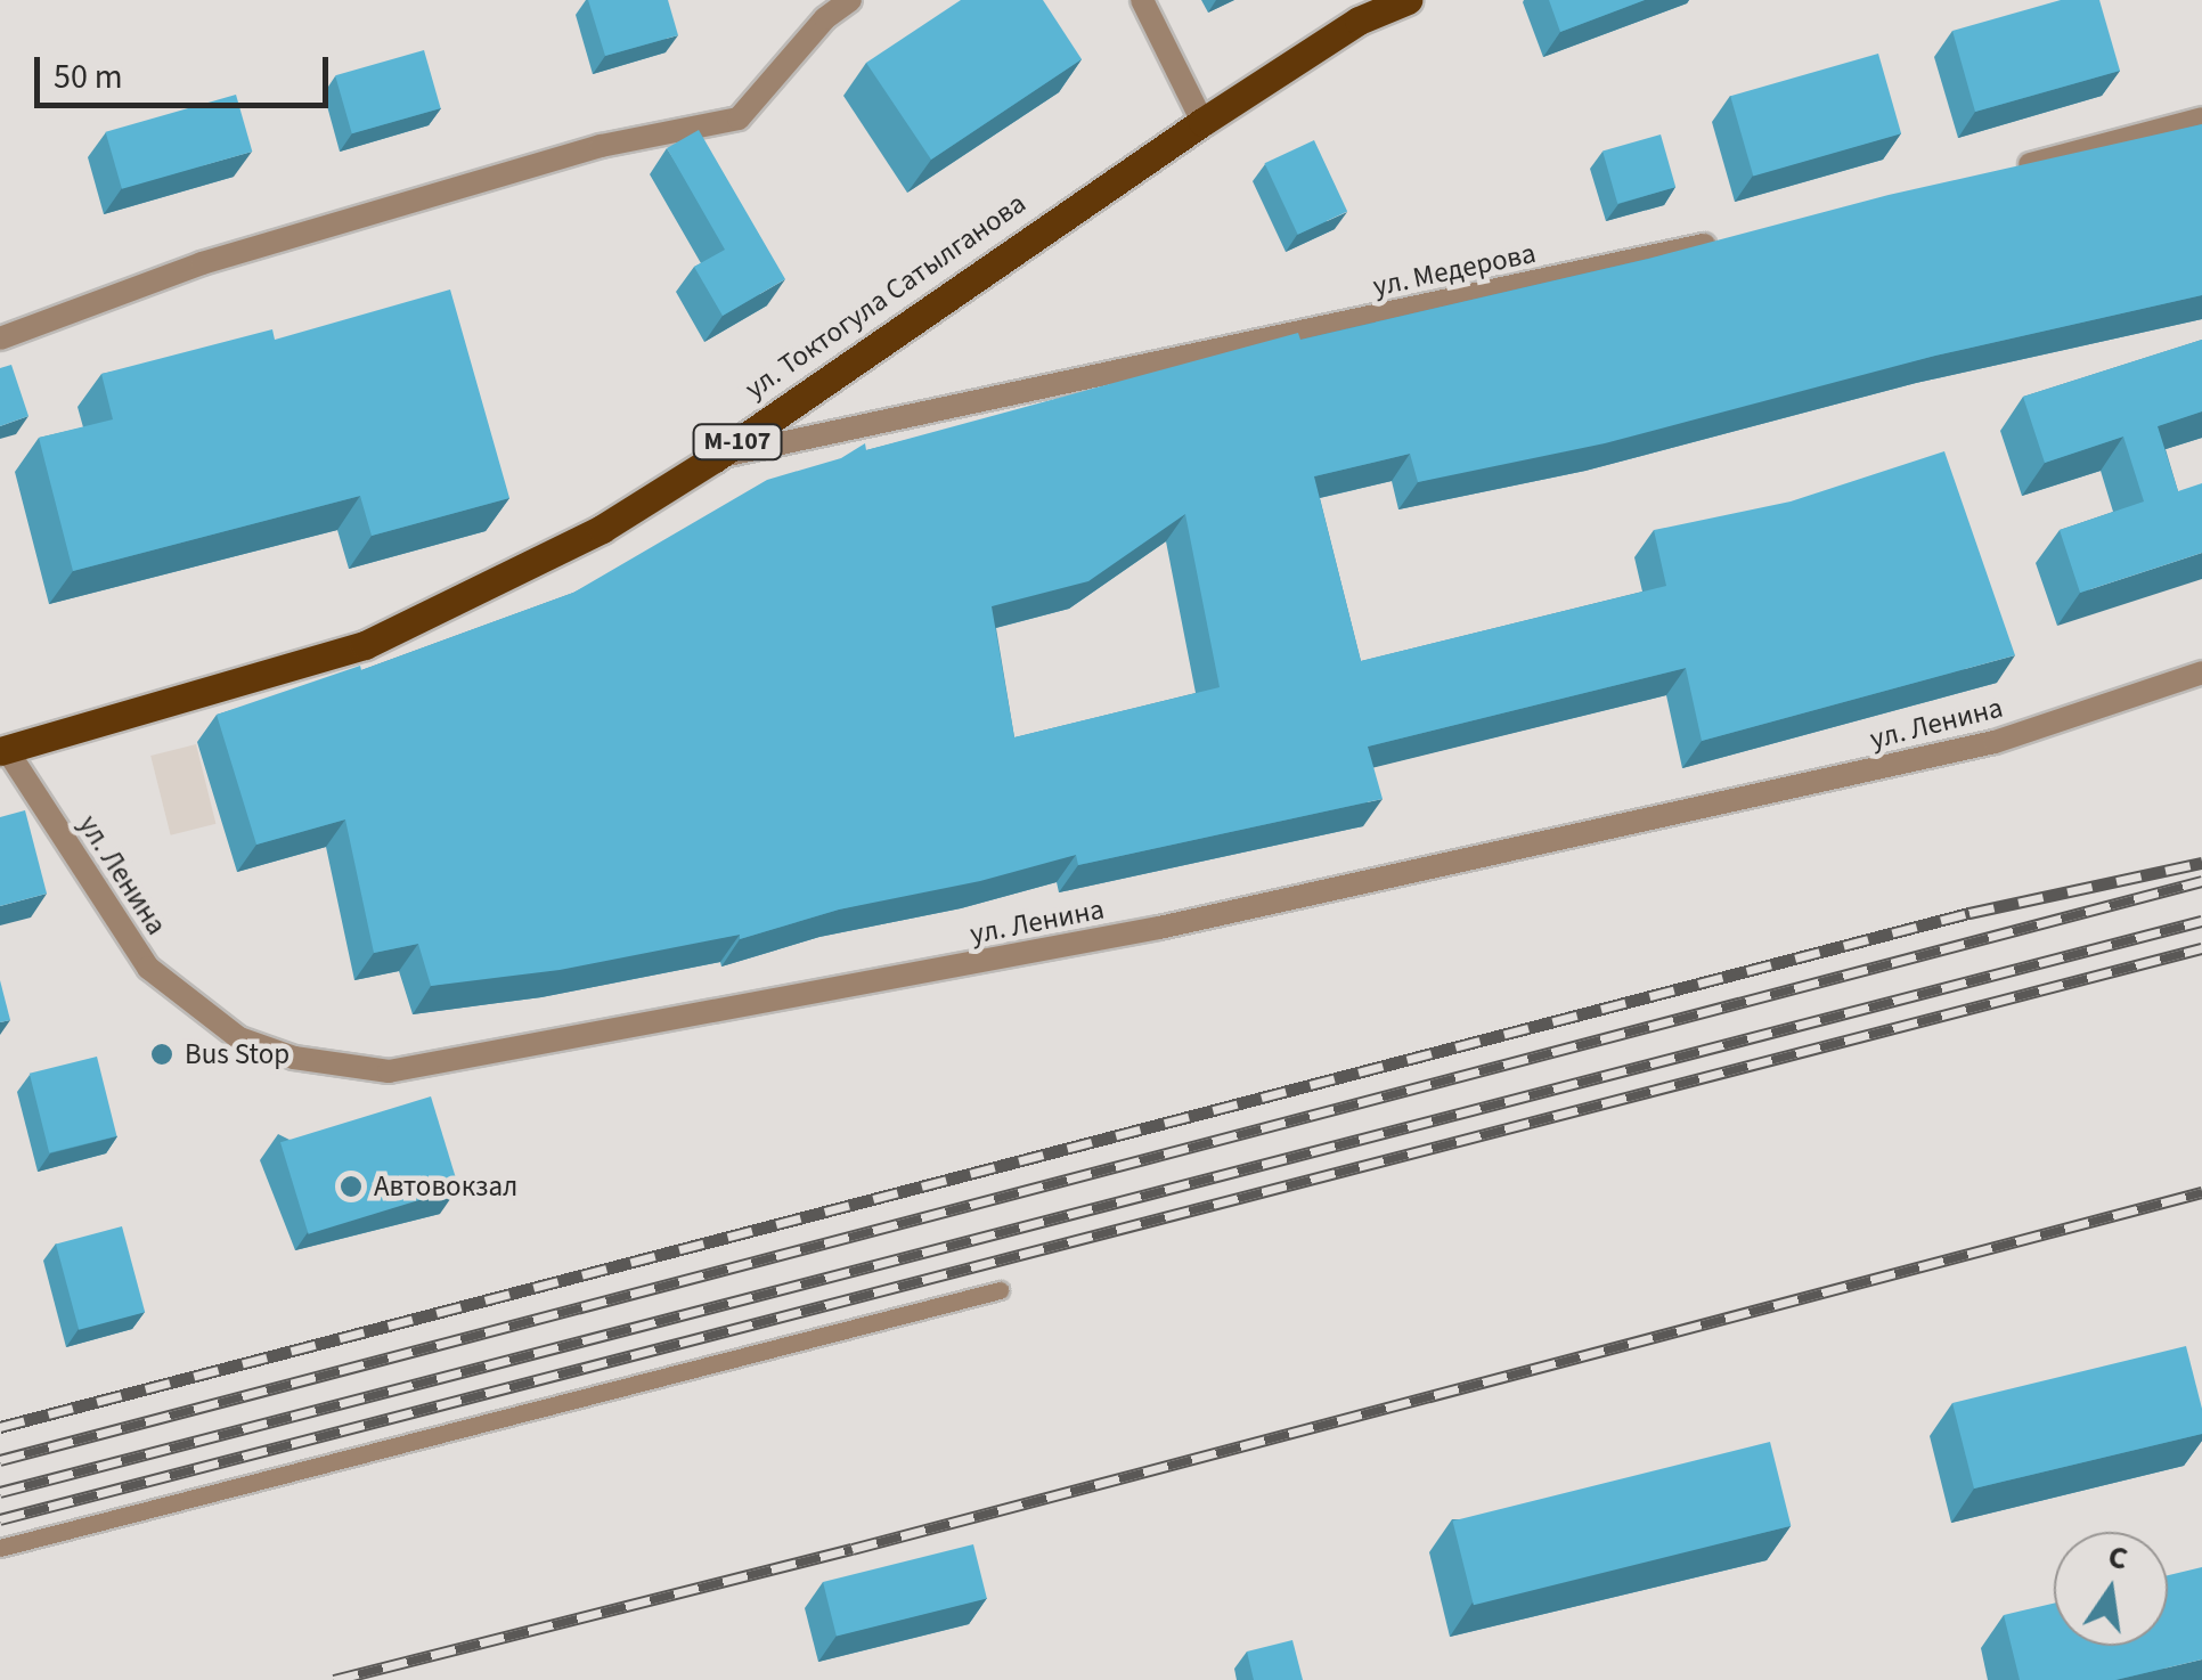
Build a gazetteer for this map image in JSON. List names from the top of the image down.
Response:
{
  "streets": {
    "main road": ["ул. Токтогула Сатылганова", "М-107"],
    "street": ["ул. Медерова", "ул. Ленина"]
  },
  "crossings": [
    ["ул. Медерова", "ул. Токтогула Сатылганова"],
    ["ул. Токтогула Сатылганова", "ул. Ленина"]
  ],
  "places": ["Bus Stop", "Автовокзал"],
  "scale_bar": "50 m",
  "north": "top"
}
